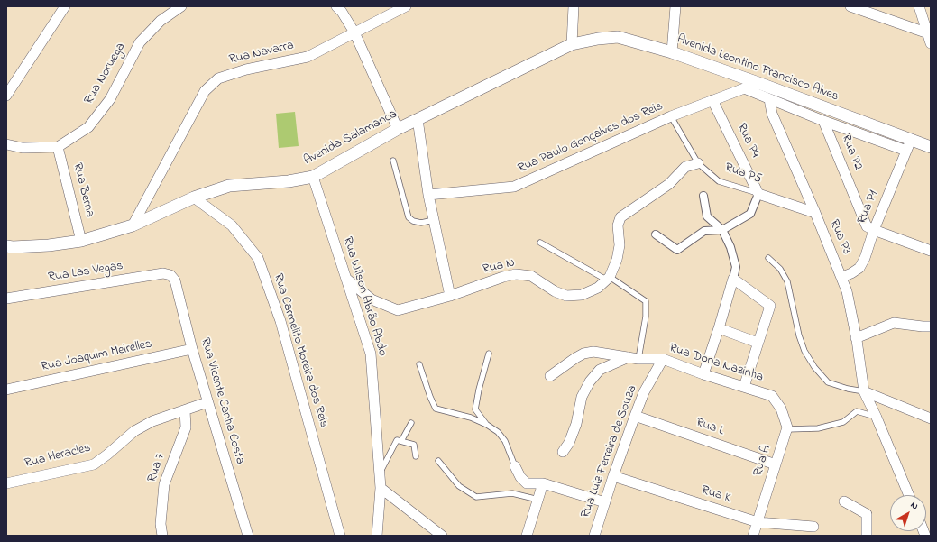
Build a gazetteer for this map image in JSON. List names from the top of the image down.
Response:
{
  "streets": {
    "street": [
      "Rua Navarra",
      "Avenida Leontino Francisco Alves",
      "Rua Noruega",
      "Avenida Salamanca",
      "Rua Paulo Gonçalves dos Reis",
      "Rua P4",
      "Rua P2",
      "Rua P5",
      "Rua Berna",
      "Rua P1",
      "Rua P3",
      "Rua N",
      "Rua Las Vegas",
      "Rua Wilson Abrão Abdo",
      "Rua Carmelito Moreira dos Reis",
      "Rua Joaquim Meirelles",
      "Rua Dona Nazinha",
      "Rua Vicente Canha Costa",
      "Rua L",
      "Rua Luiz Ferreira de Souza",
      "Rua Heracles",
      "Rua A",
      "Rua 7",
      "Rua K"
    ]
  },
  "crossings": [
    ["Rua Navarra", "Avenida Salamanca"],
    ["Avenida Leontino Francisco Alves", "Avenida Salamanca"],
    ["Avenida Leontino Francisco Alves", "Rua Paulo Gonçalves dos Reis"],
    ["Avenida Leontino Francisco Alves", "Rua P2"],
    ["Avenida Leontino Francisco Alves", "Rua P1"],
    ["Avenida Leontino Francisco Alves", "Rua P3"],
    ["Rua Noruega", "Rua Berna"],
    ["Avenida Salamanca", "Rua Berna"],
    ["Avenida Salamanca", "Rua Wilson Abrão Abdo"],
    ["Avenida Salamanca", "Rua Carmelito Moreira dos Reis"],
    ["Rua Paulo Gonçalves dos Reis", "Rua P4"],
    ["Rua Paulo Gonçalves dos Reis", "Rua P5"],
    ["Rua P4", "Rua P5"],
    ["Rua P2", "Rua P1"],
    ["Rua P5", "Rua P3"],
    ["Rua P1", "Rua P3"],
    ["Rua N", "Rua Wilson Abrão Abdo"],
    ["Rua Las Vegas", "Rua Vicente Canha Costa"],
    ["Rua Joaquim Meirelles", "Rua Vicente Canha Costa"],
    ["Rua Dona Nazinha", "Rua Luiz Ferreira de Souza"],
    ["Rua Dona Nazinha", "Rua A"],
    ["Rua Vicente Canha Costa", "Rua Heracles"],
    ["Rua L", "Rua Luiz Ferreira de Souza"],
    ["Rua L", "Rua A"],
    ["Rua Luiz Ferreira de Souza", "Rua K"],
    ["Rua Heracles", "Rua 7"],
    ["Rua A", "Rua K"]
  ],
  "north": "top right"
}
